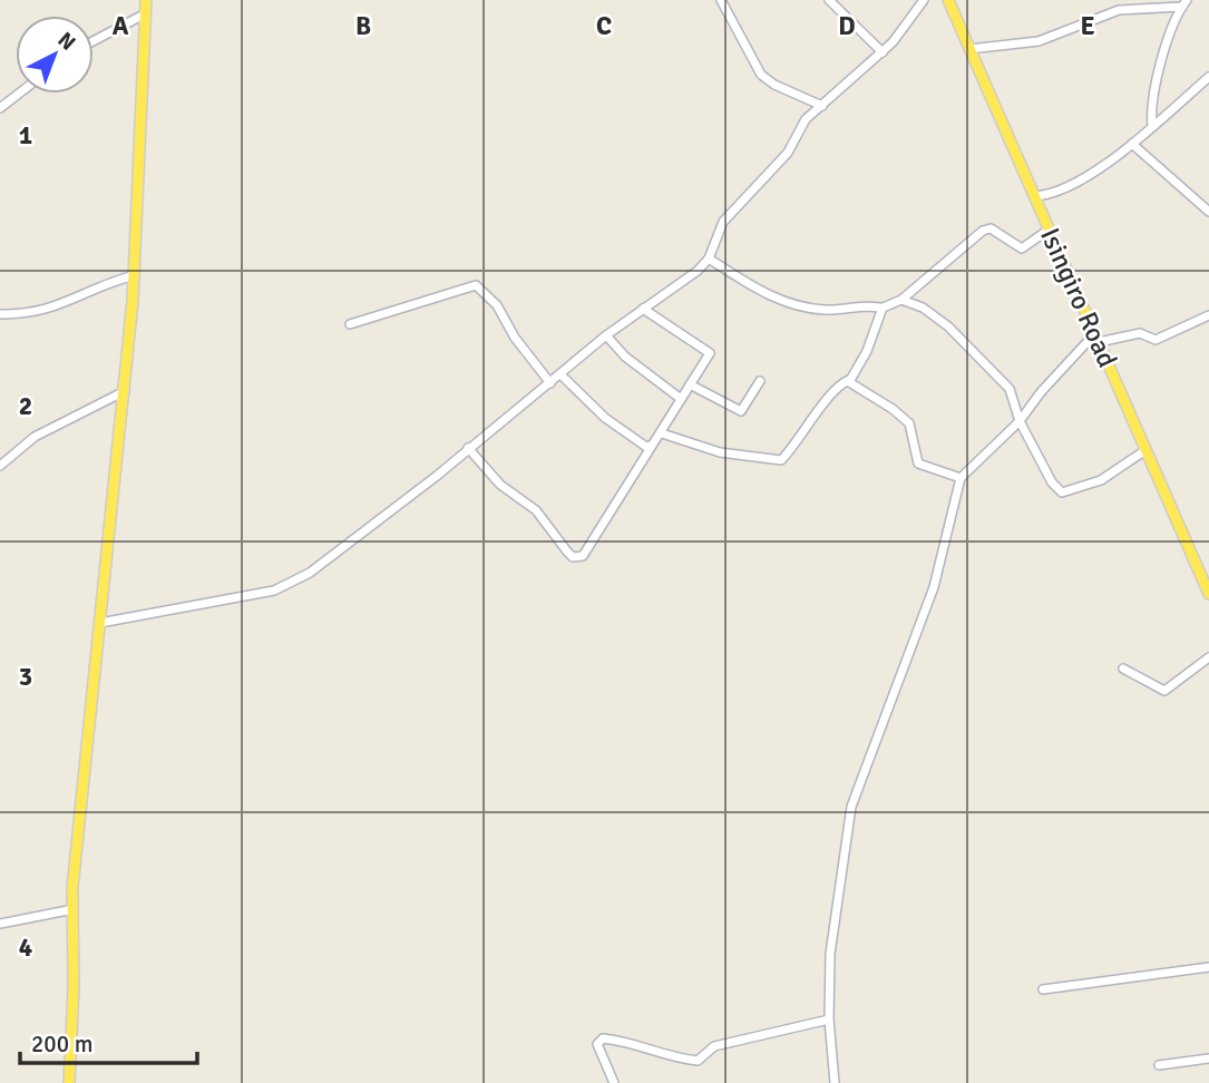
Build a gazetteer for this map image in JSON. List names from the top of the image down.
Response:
{
  "streets": {
    "main road": ["Isingiro Road"]
  },
  "scale_bar": "200 m",
  "north": "top right",
  "grid": {
    "columns": [
      "A",
      "B",
      "C",
      "D",
      "E"
    ],
    "rows": [
      "1",
      "2",
      "3",
      "4"
    ]
  }
}
